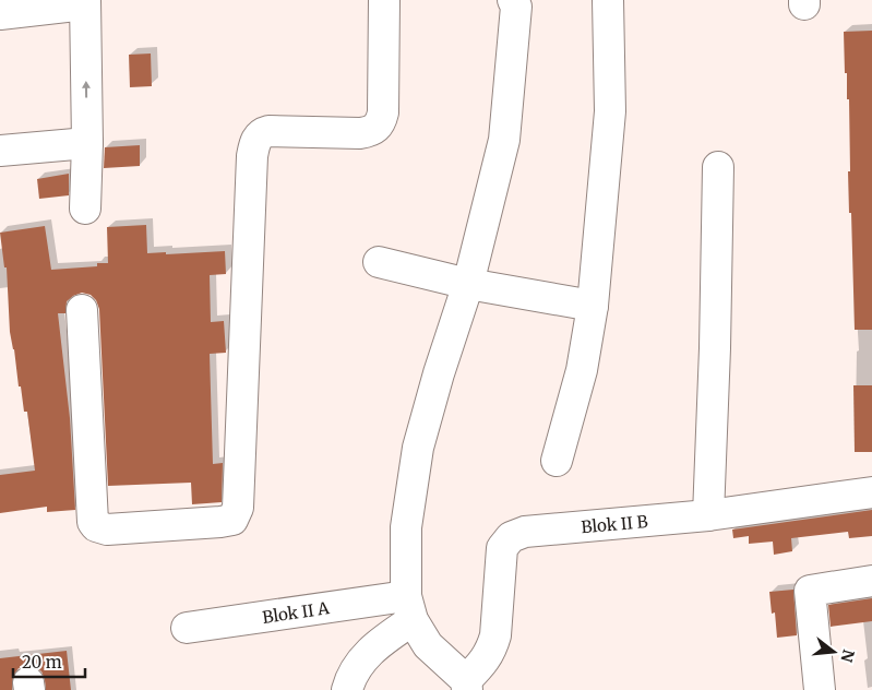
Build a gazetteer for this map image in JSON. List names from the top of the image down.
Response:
{
  "streets": {
    "street": ["Blok II B", "Blok II A"]
  },
  "scale_bar": "20 m",
  "north": "right"
}
